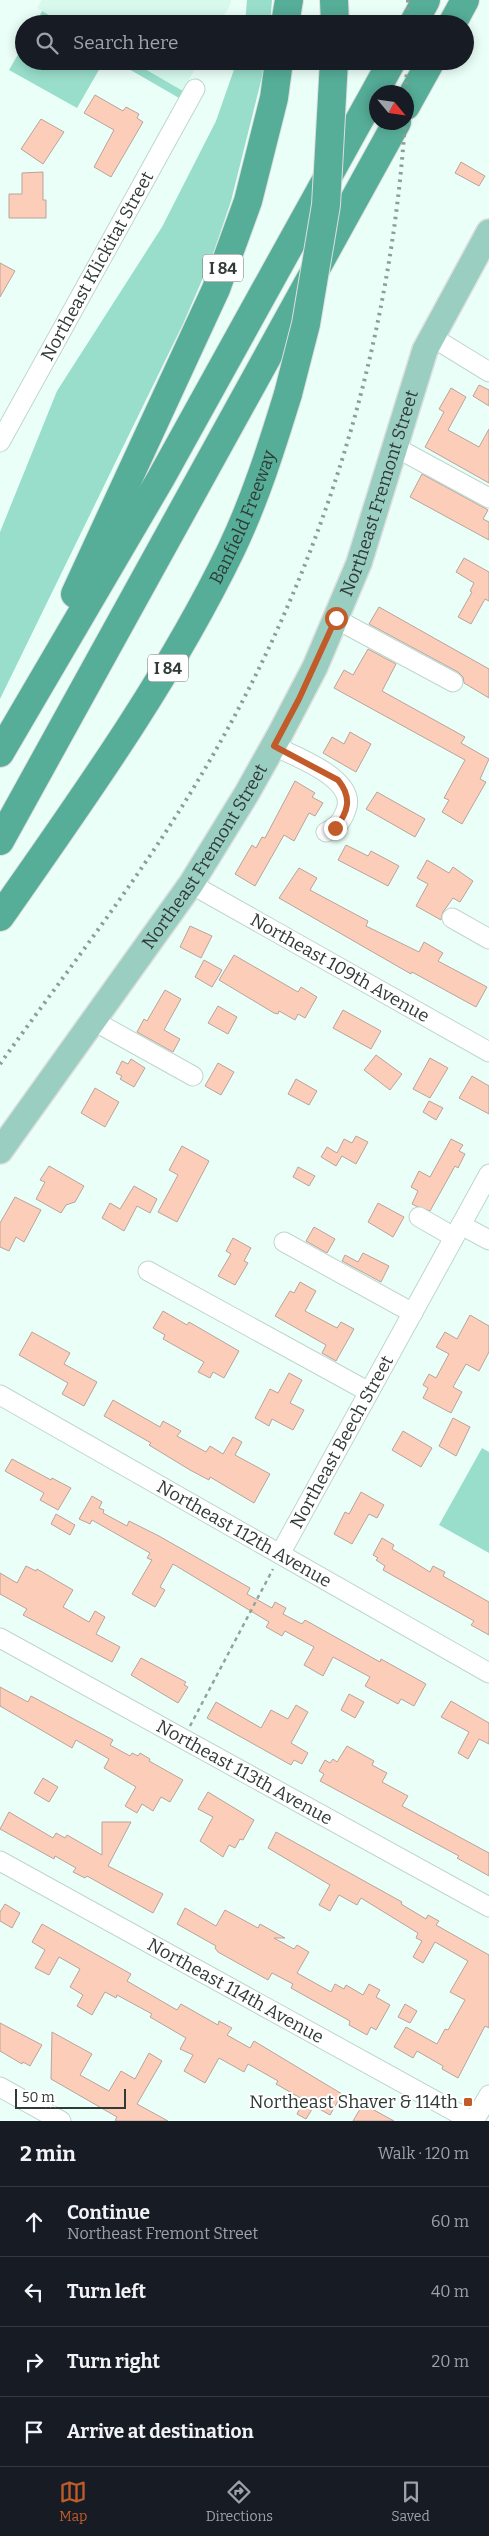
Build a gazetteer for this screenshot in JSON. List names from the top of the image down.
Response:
{
  "streets": {
    "highway": ["I 84", "Banfield Freeway"],
    "main road": ["Northeast Fremont Street"],
    "street": [
      "Northeast Klickitat Street",
      "Northeast 109th Avenue",
      "Northeast Beech Street",
      "Northeast 112th Avenue",
      "Northeast 113th Avenue",
      "Northeast 114th Avenue"
    ]
  },
  "crossings": [
    ["Northeast Fremont Street", "Northeast 109th Avenue"],
    ["Northeast Beech Street", "Northeast 112th Avenue"]
  ],
  "places": {
    "transit": ["Northeast Shaver & 114th"]
  },
  "scale_bar": "50 m",
  "north": "bottom right",
  "page": {
    "search": "Search here",
    "scale": "50 m",
    "heading": ["2 min", "Walk · 120 m"],
    "list": [
      ["Continue", "Northeast Fremont Street", "60 m"],
      ["Turn left", "40 m"],
      ["Turn right", "20 m"],
      "Arrive at destination"
    ],
    "nav": ["Map", "Directions", "Saved"]
  }
}
